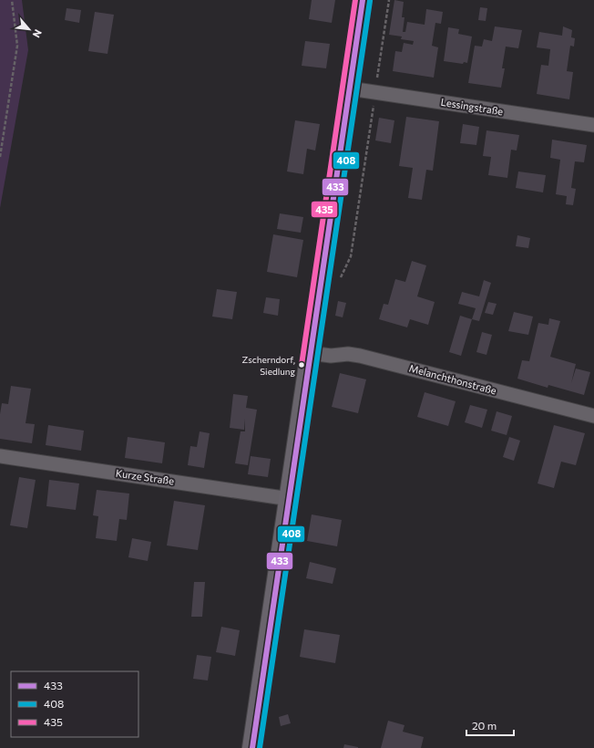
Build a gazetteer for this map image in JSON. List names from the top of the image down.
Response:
{
  "streets": {
    "street": ["Lessingstraße", "Melanchthonstraße", "Kurze Straße"]
  },
  "places": ["Zscherndorf, Siedlung"],
  "lines": ["transit line 433", "transit line 435", "transit line 408"],
  "legend": ["433", "408", "435"],
  "scale_bar": "20 m",
  "north": "bottom right"
}
